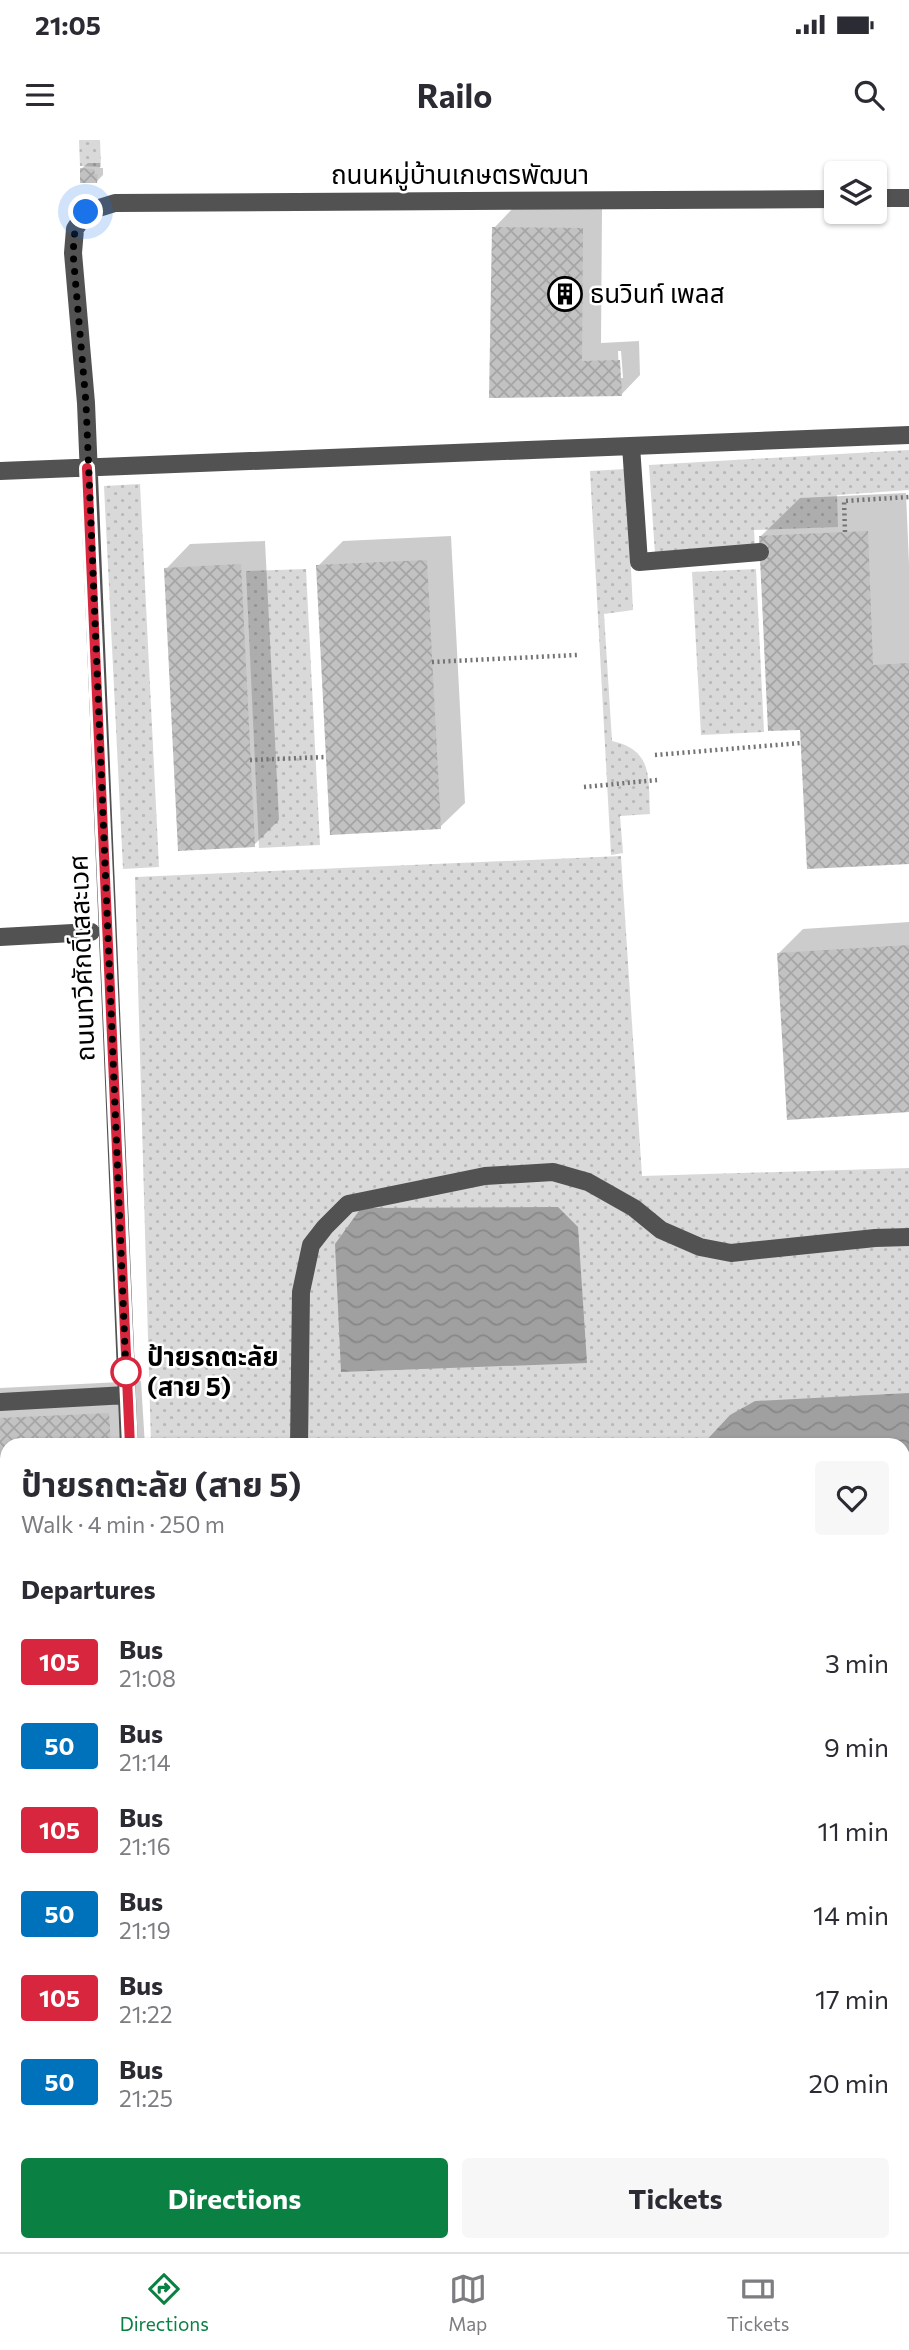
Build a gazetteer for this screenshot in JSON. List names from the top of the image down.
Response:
{
  "streets": {
    "street": ["ถนนหมู่บ้านเกษตรพัฒนา", "ถนนทวีศักดิ์เสสะเวศ"]
  },
  "crossings": [
    ["ถนนหมู่บ้านเกษตรพัฒนา", "ถนนทวีศักดิ์เสสะเวศ"]
  ],
  "places": {
    "building": ["ธนวินท์ เพลส"],
    "other": ["ป้ายรถตะลัย (สาย 5)"]
  },
  "lines": ["bus line 105"],
  "page": {
    "status": "21:05",
    "header": "Railo",
    "heading": [
      ["ป้ายรถตะลัย (สาย 5)", "Walk · 4 min · 250 m"],
      "Departures"
    ],
    "list": [
      {
        "mark": "105",
        "name": "Bus",
        "note": "21:08",
        "value": "3 min"
      },
      {
        "mark": "50",
        "name": "Bus",
        "note": "21:14",
        "value": "9 min"
      },
      {
        "mark": "105",
        "name": "Bus",
        "note": "21:16",
        "value": "11 min"
      },
      {
        "mark": "50",
        "name": "Bus",
        "note": "21:19",
        "value": "14 min"
      },
      {
        "mark": "105",
        "name": "Bus",
        "note": "21:22",
        "value": "17 min"
      },
      {
        "mark": "50",
        "name": "Bus",
        "note": "21:25",
        "value": "20 min"
      }
    ],
    "buttons": ["Directions", "Tickets"],
    "tabs": ["Directions", "Map", "Tickets"]
  }
}
